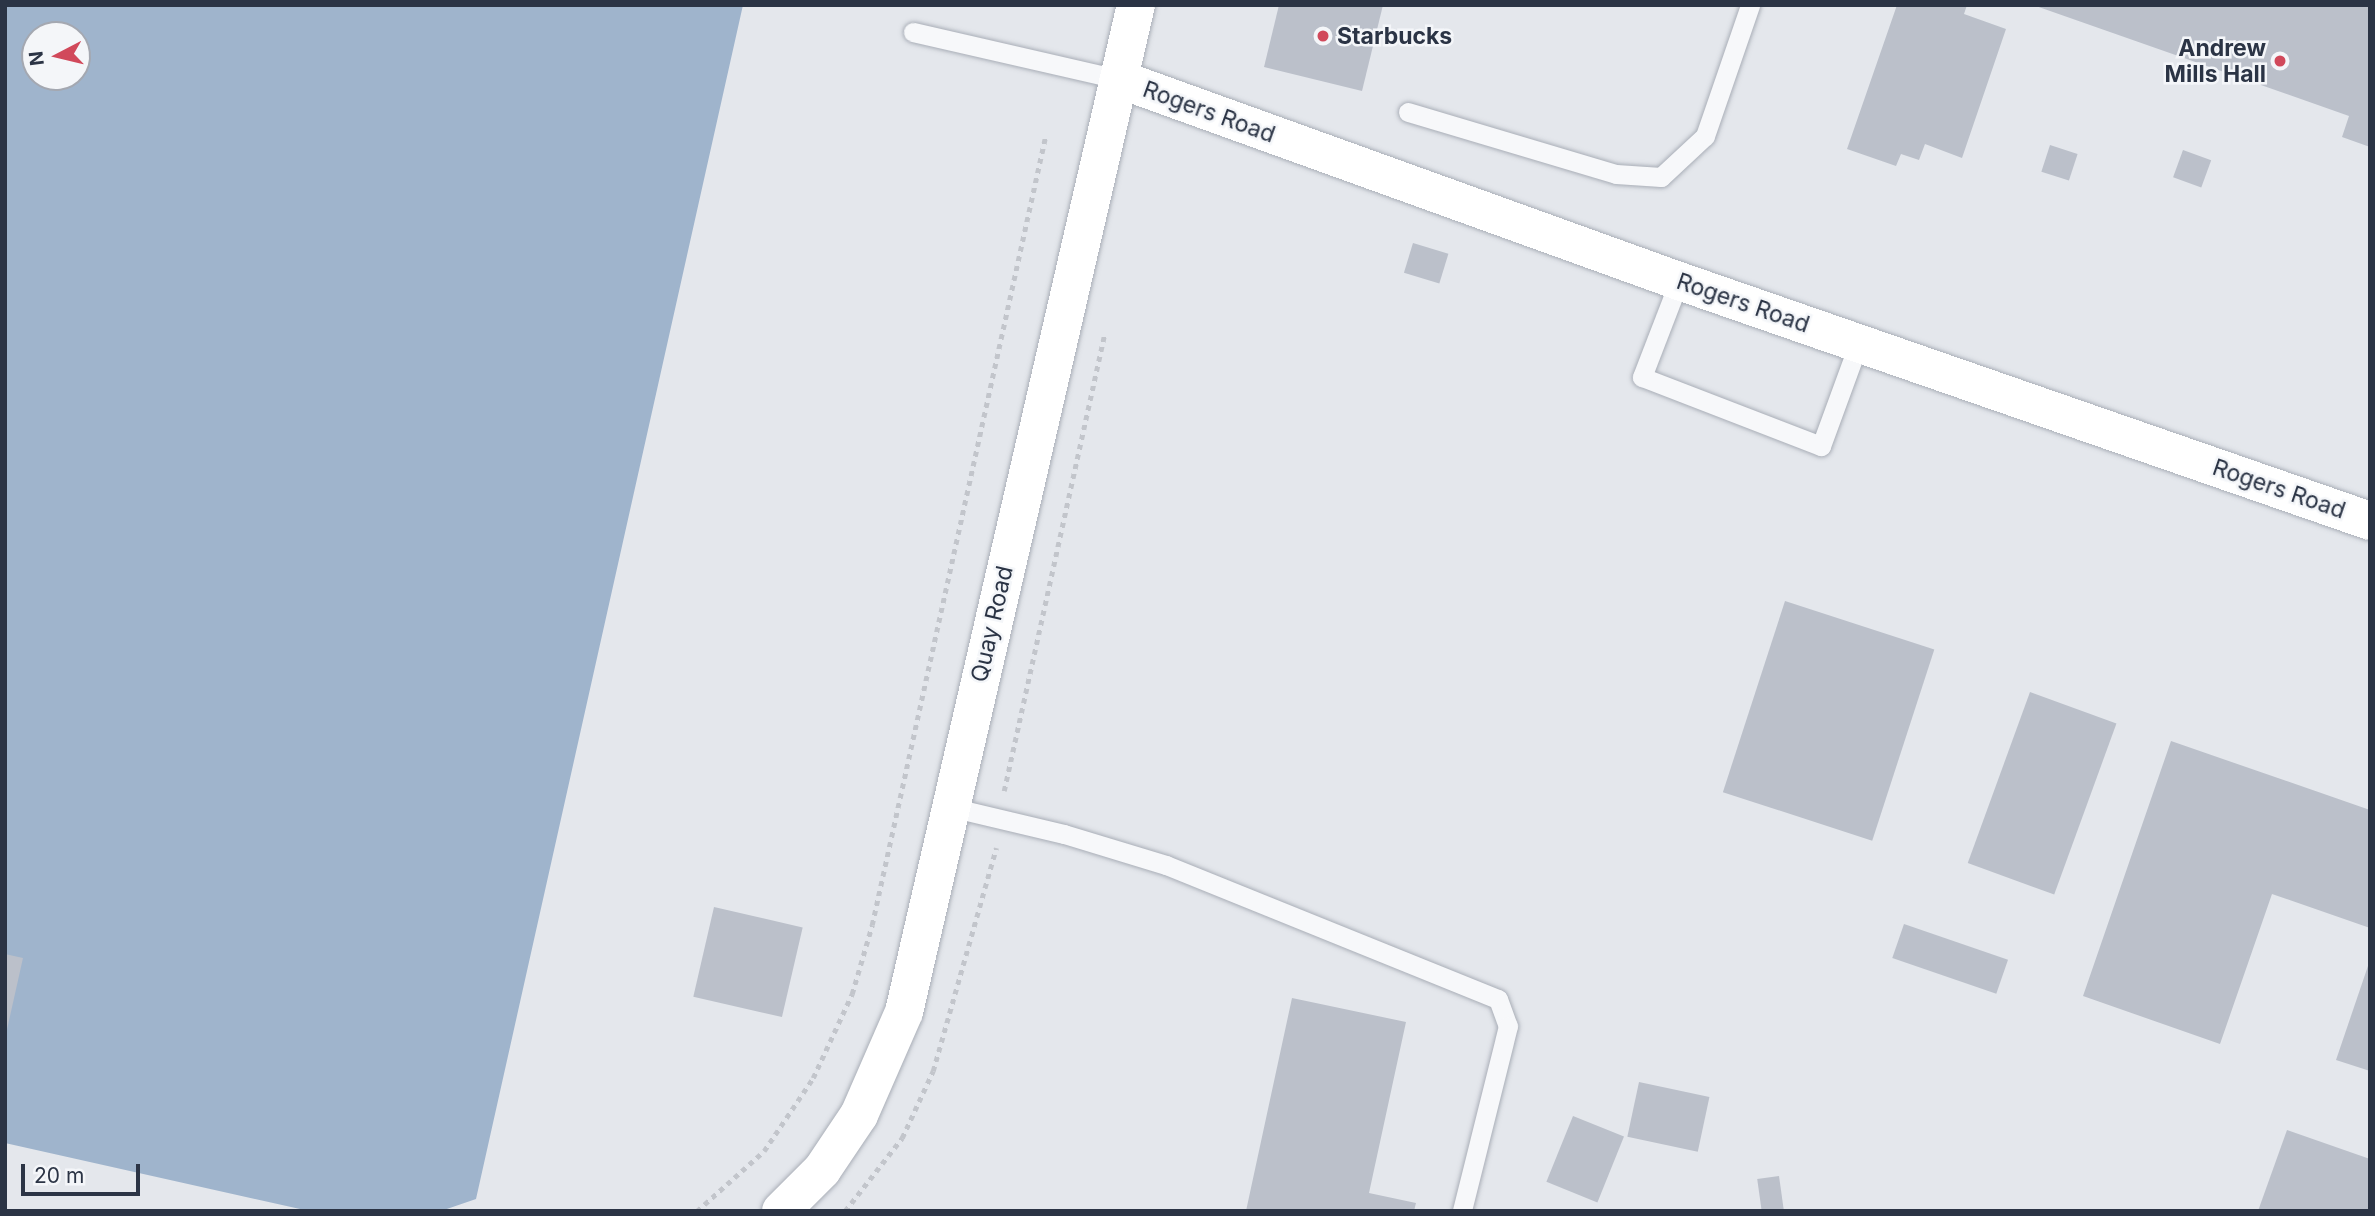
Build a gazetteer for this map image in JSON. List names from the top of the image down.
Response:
{
  "streets": {
    "street": ["Rogers Road", "Quay Road"]
  },
  "crossings": [
    ["Rogers Road", "Quay Road"]
  ],
  "places": ["Starbucks", "Andrew Mills Hall"],
  "scale_bar": "20 m",
  "north": "left"
}
